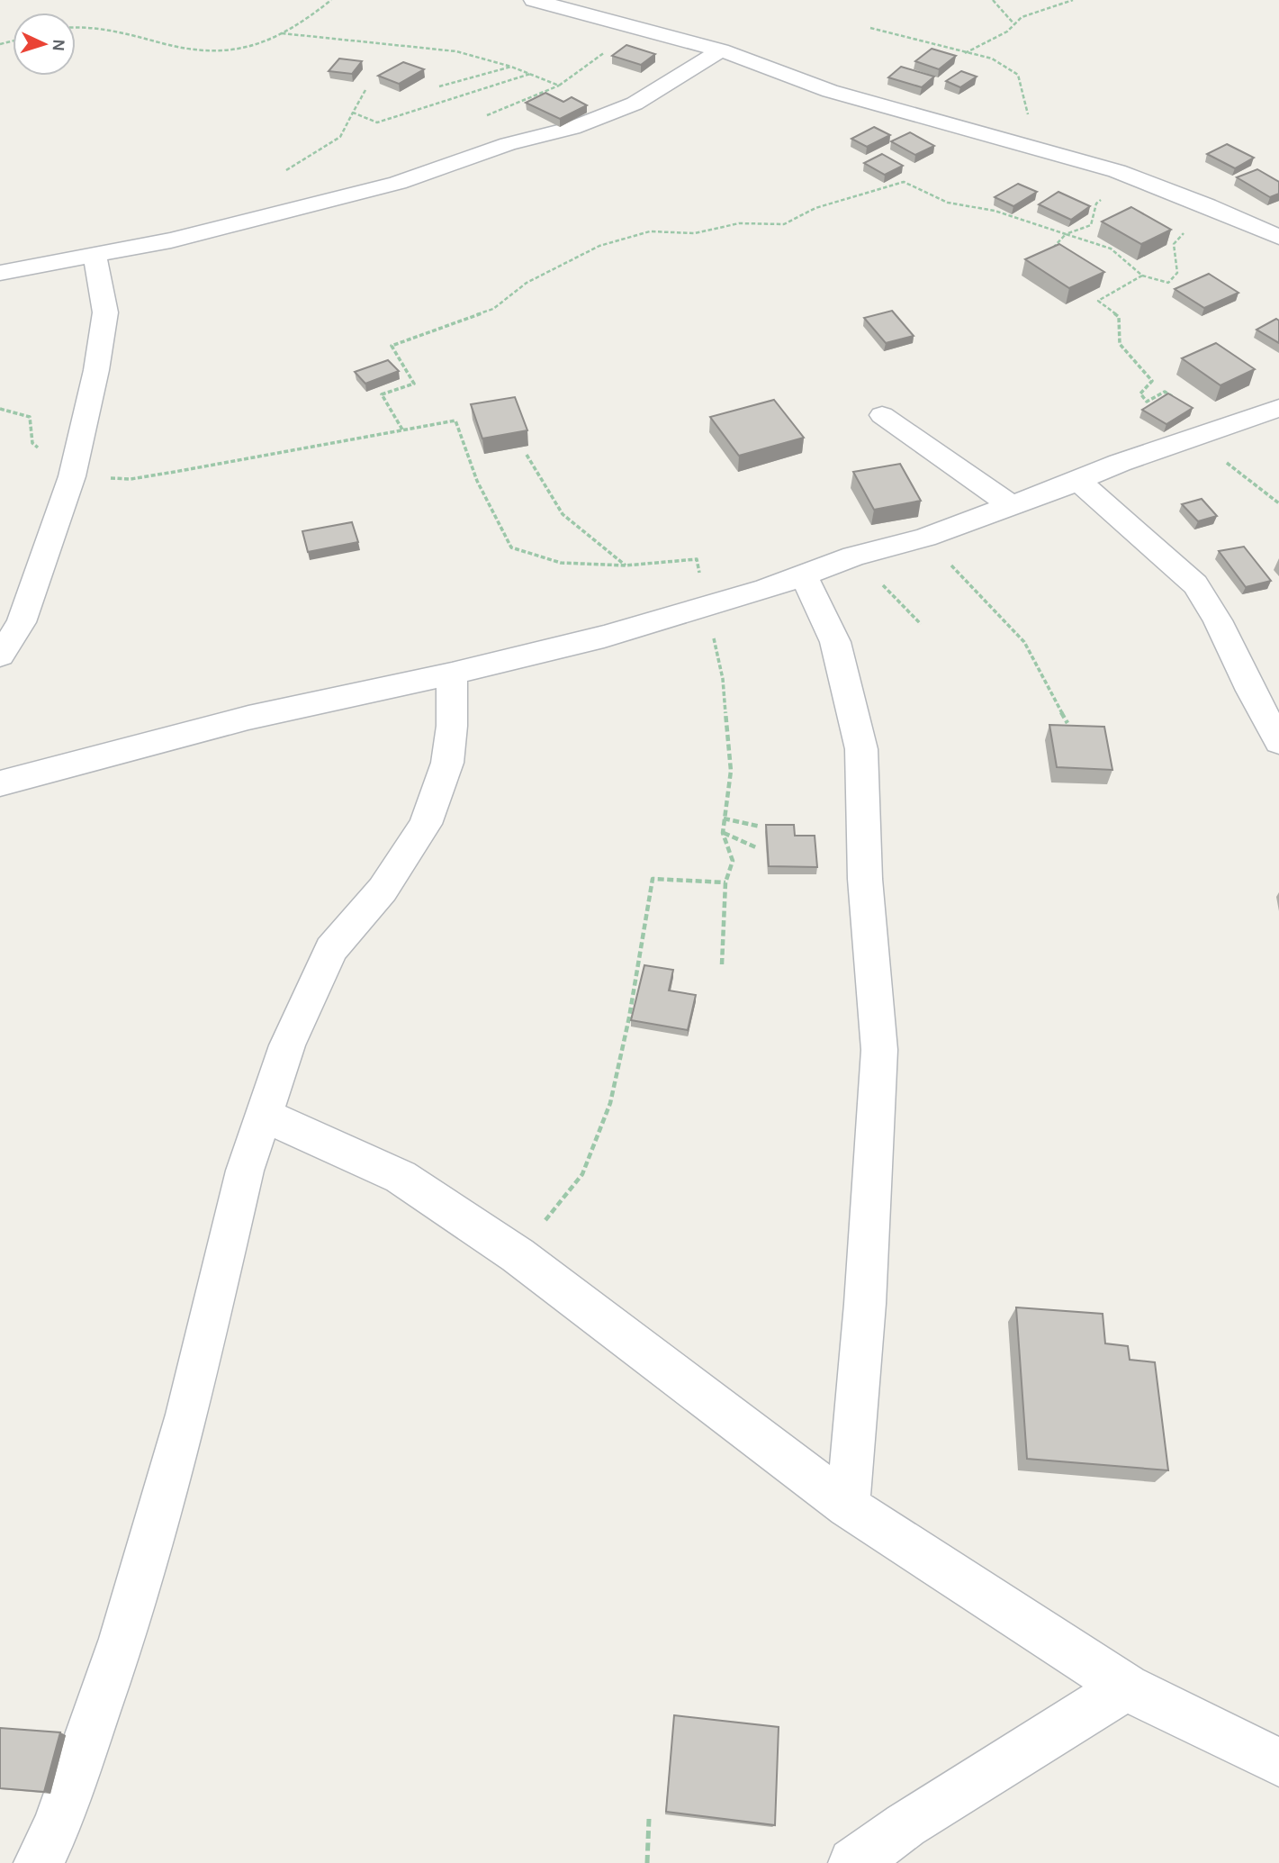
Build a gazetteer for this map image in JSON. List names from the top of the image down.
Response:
{
  "north": "right"
}
